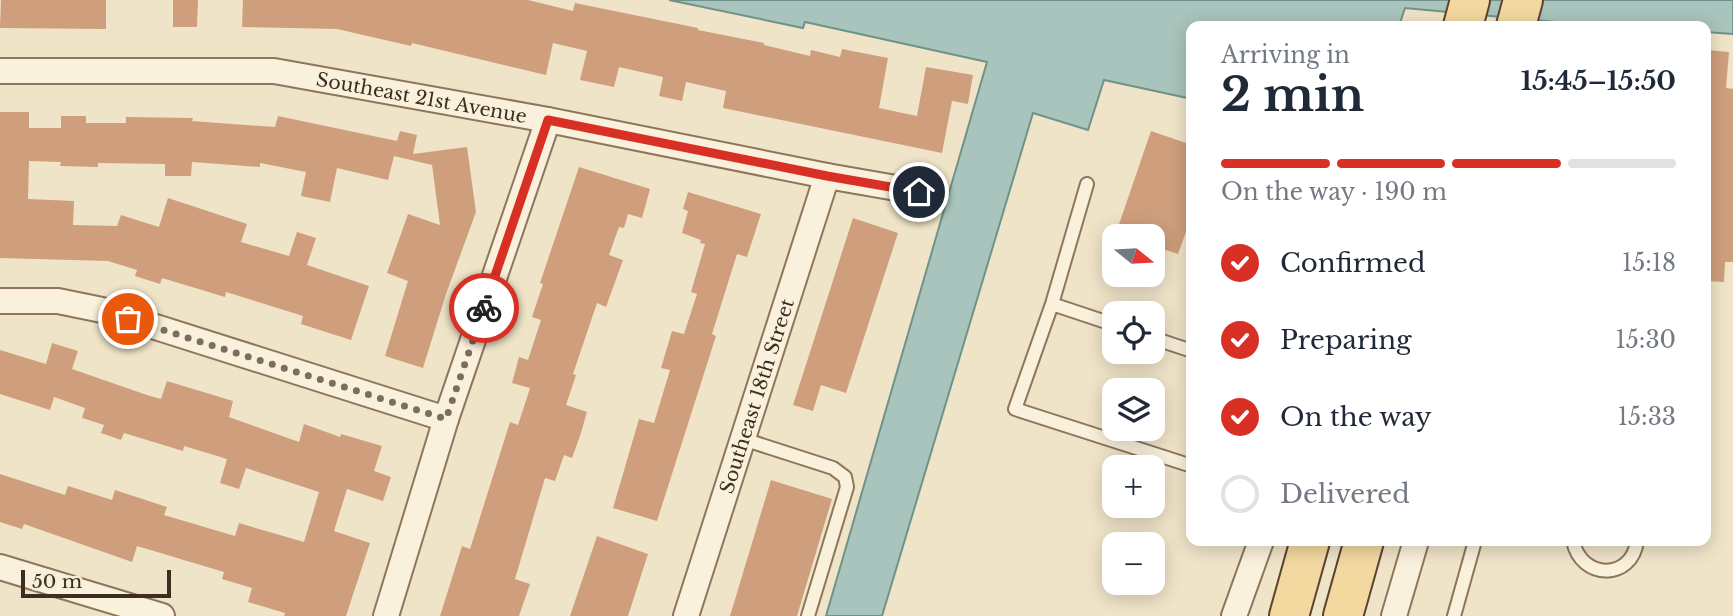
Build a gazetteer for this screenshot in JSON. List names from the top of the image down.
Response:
{
  "streets": {
    "street": ["Southeast 21st Avenue", "Southeast 18th Street"]
  },
  "crossings": [
    ["Southeast 21st Avenue", "Southeast 18th Street"]
  ],
  "scale_bar": "50 m",
  "north": "right",
  "page": {
    "heading": ["2 min", "Arriving in", "15:45–15:50"],
    "bar": "On the way · 190 m",
    "map_buttons": ["+", "−"],
    "list": [
      ["Confirmed", "15:18"],
      ["Preparing", "15:30"],
      ["On the way", "15:33"],
      "Delivered"
    ],
    "scale": "50 m"
  }
}
